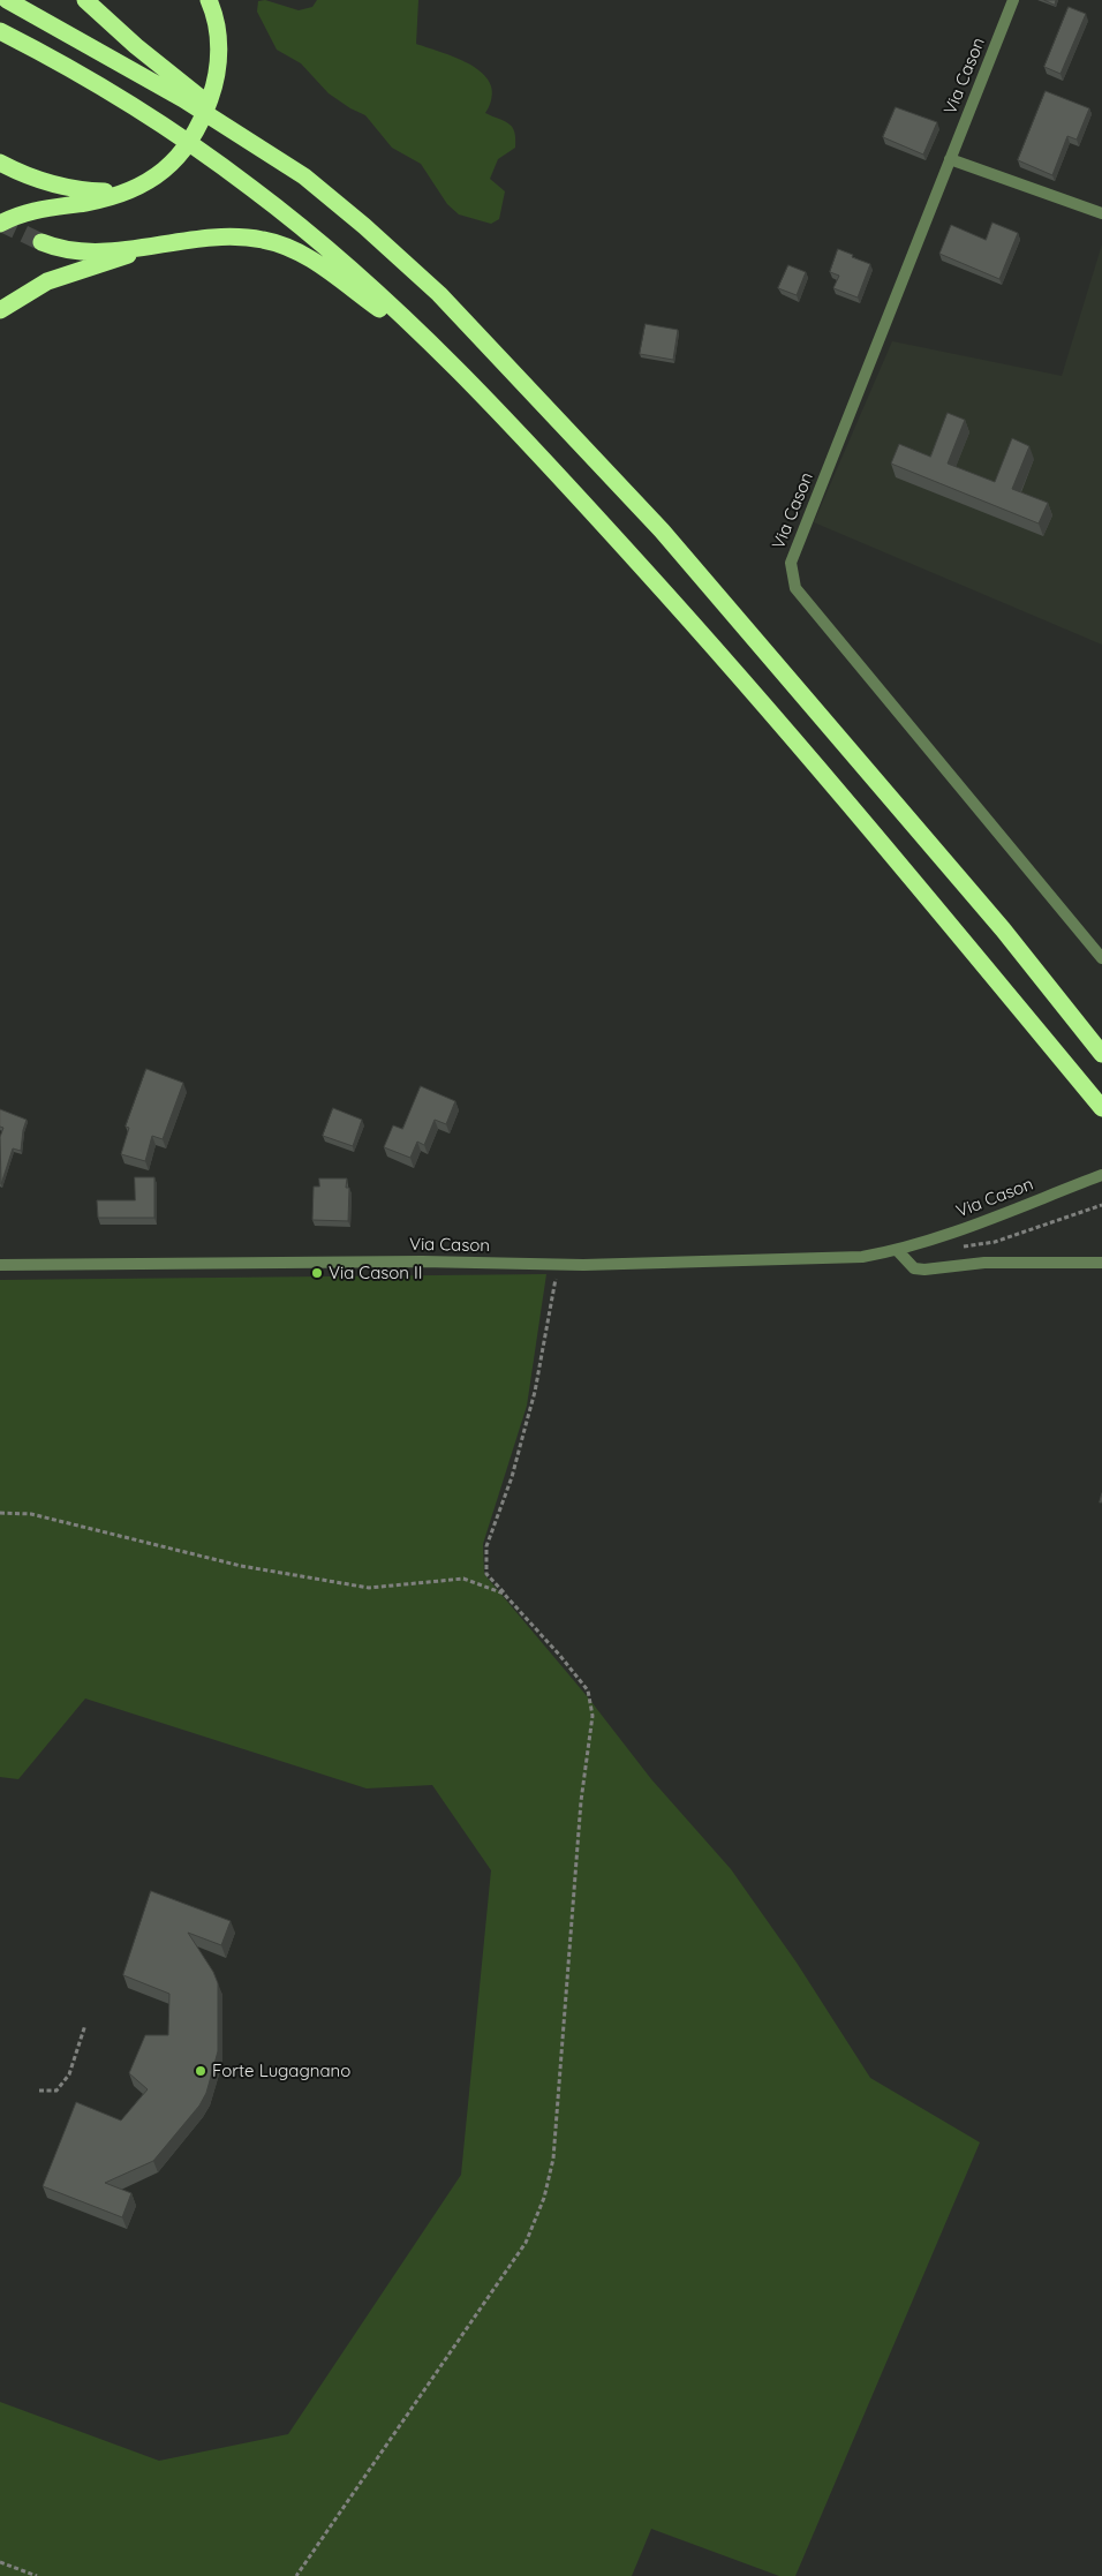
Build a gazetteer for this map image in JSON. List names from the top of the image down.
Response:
{
  "streets": {
    "street": ["Via Cason"]
  },
  "places": ["Via Cason II", "Forte Lugagnano"]
}
